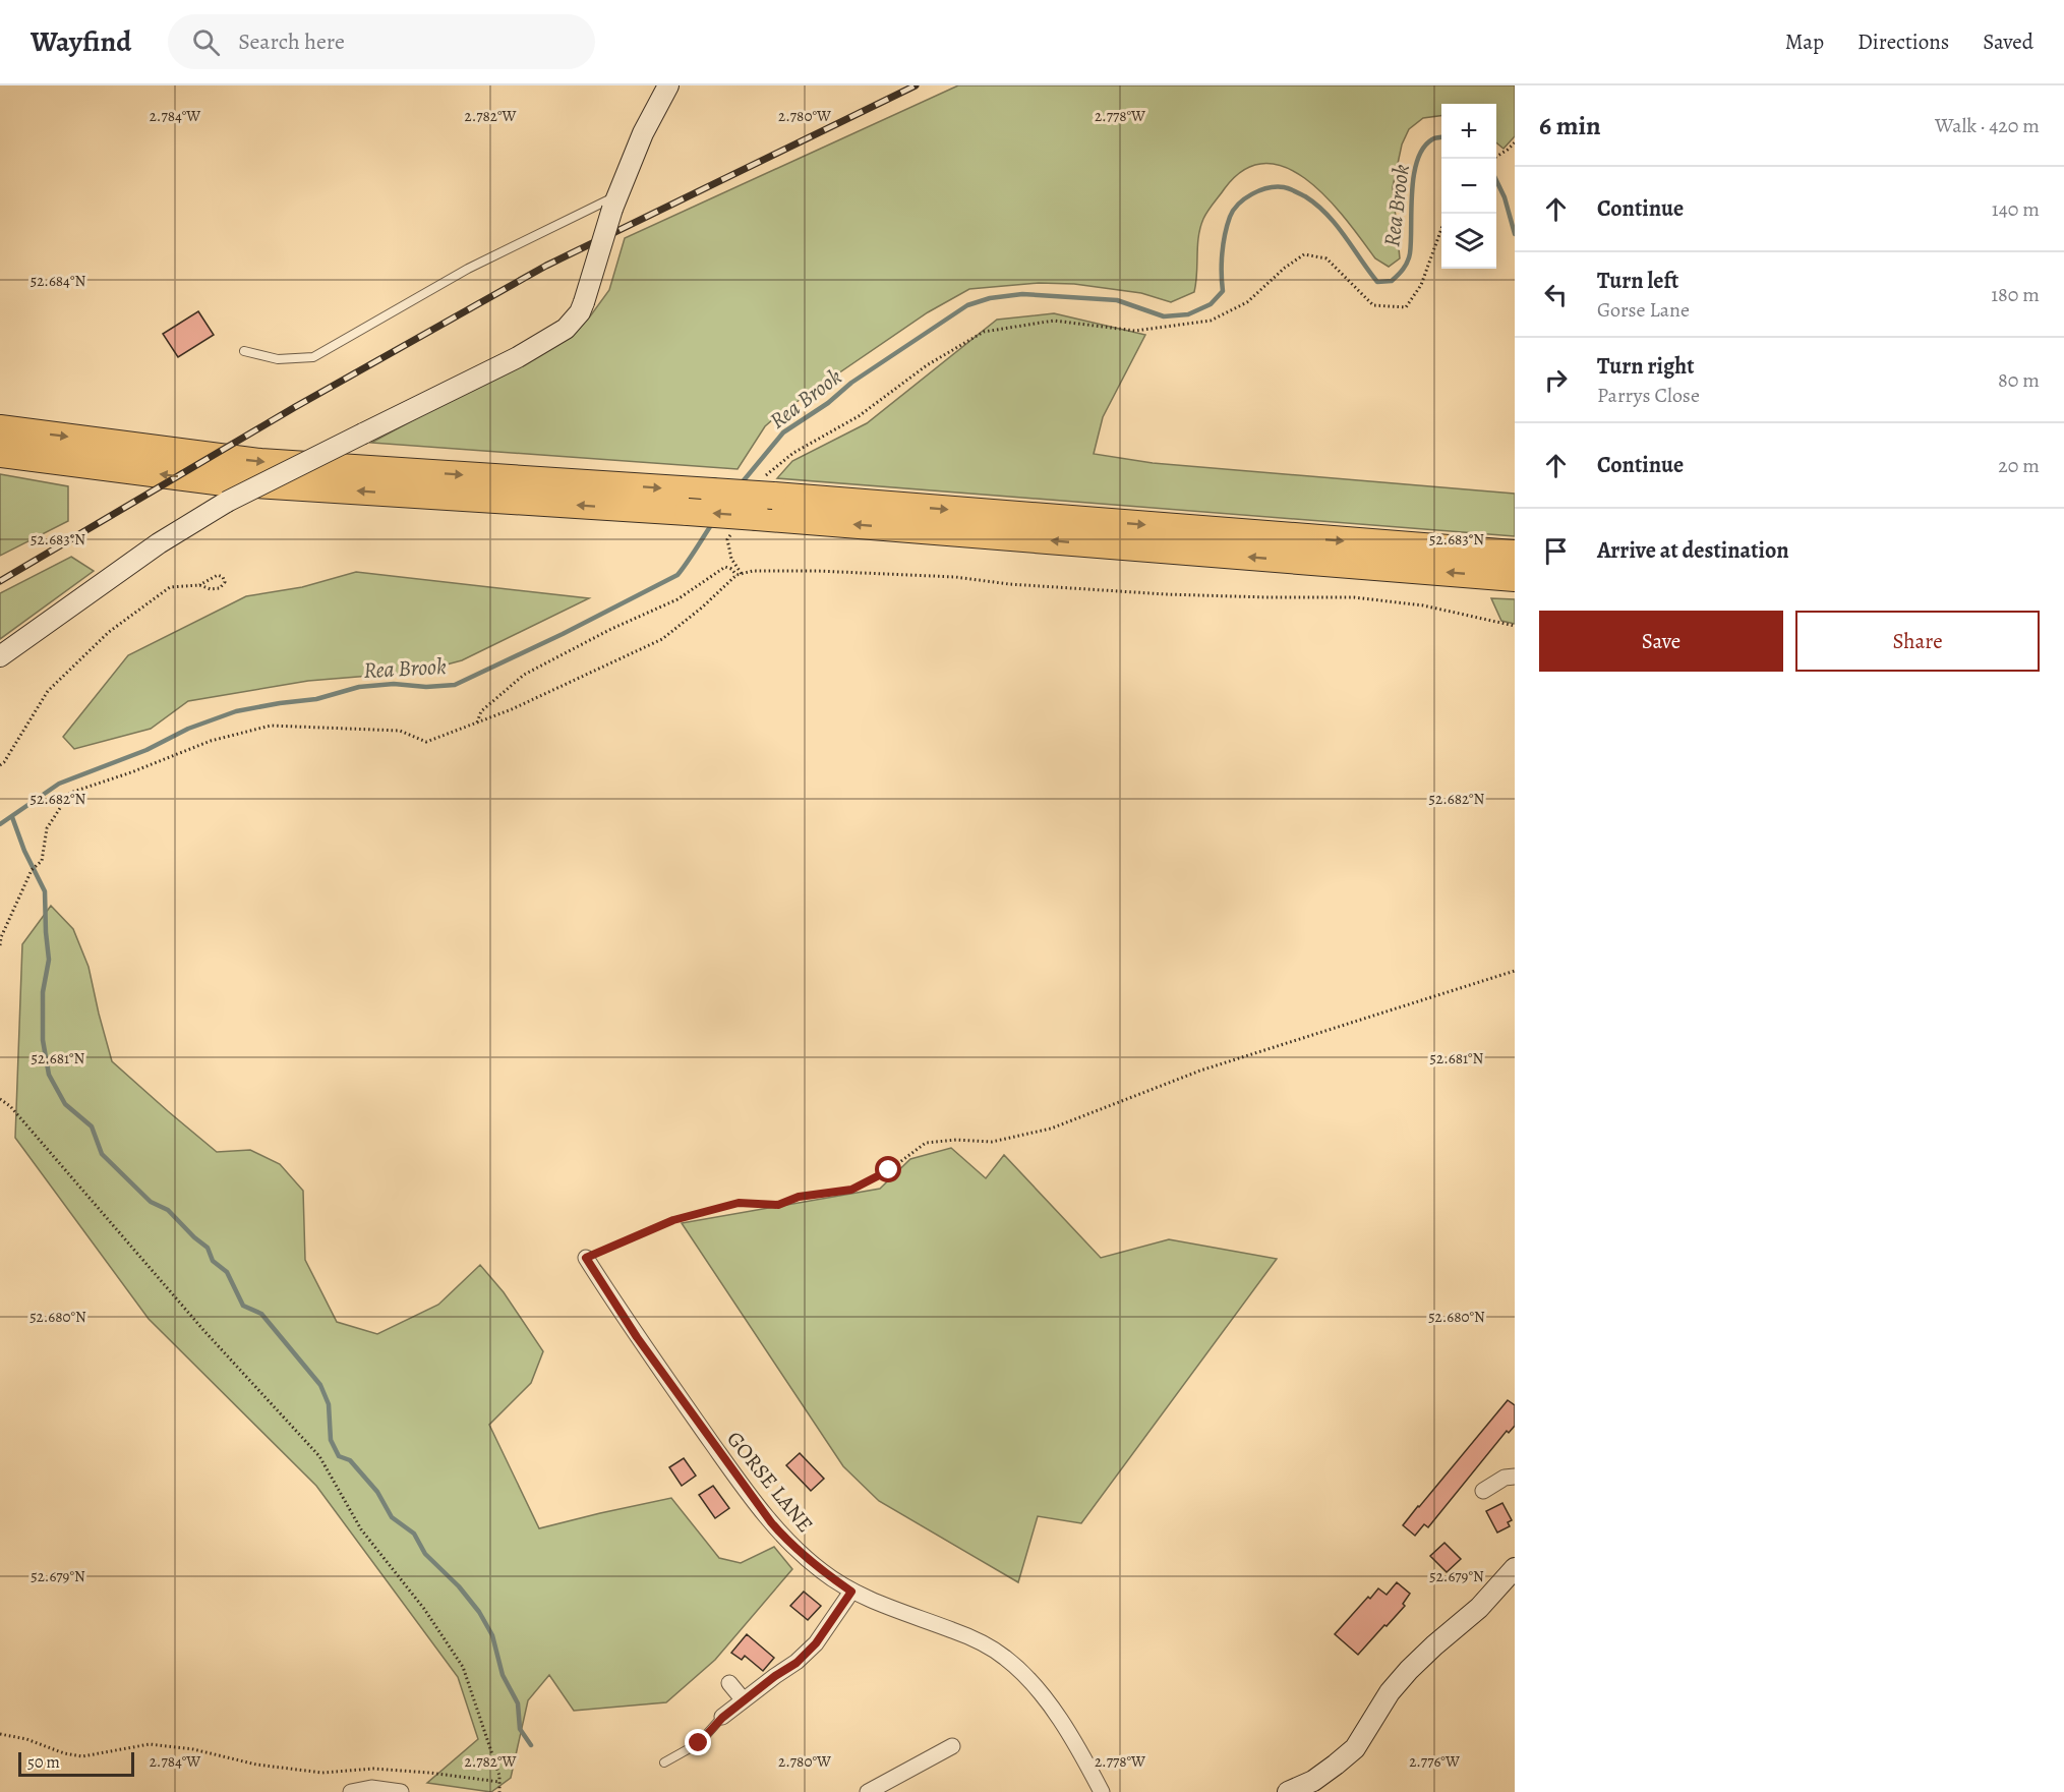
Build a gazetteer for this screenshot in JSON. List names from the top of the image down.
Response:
{
  "streets": {
    "street": ["GORSE LANE"]
  },
  "water": ["Rea Brook"],
  "scale_bar": "50 m",
  "page": {
    "header": "Wayfind",
    "search": "Search here",
    "nav": ["Map", "Directions", "Saved"],
    "heading": ["6 min", "Walk · 420 m"],
    "map_buttons": ["+", "−"],
    "list": [
      ["Continue", "140 m"],
      ["Turn left", "Gorse Lane", "180 m"],
      ["Turn right", "Parrys Close", "80 m"],
      ["Continue", "20 m"],
      "Arrive at destination"
    ],
    "buttons": ["Save", "Share"],
    "scale": "50 m"
  },
  "coordinates": [
    "2.784°W",
    "2.782°W",
    "2.780°W",
    "2.778°W",
    "52.684°N",
    "52.683°N",
    "52.682°N",
    "52.681°N",
    "52.680°N",
    "52.679°N",
    "2.776°W"
  ]
}
